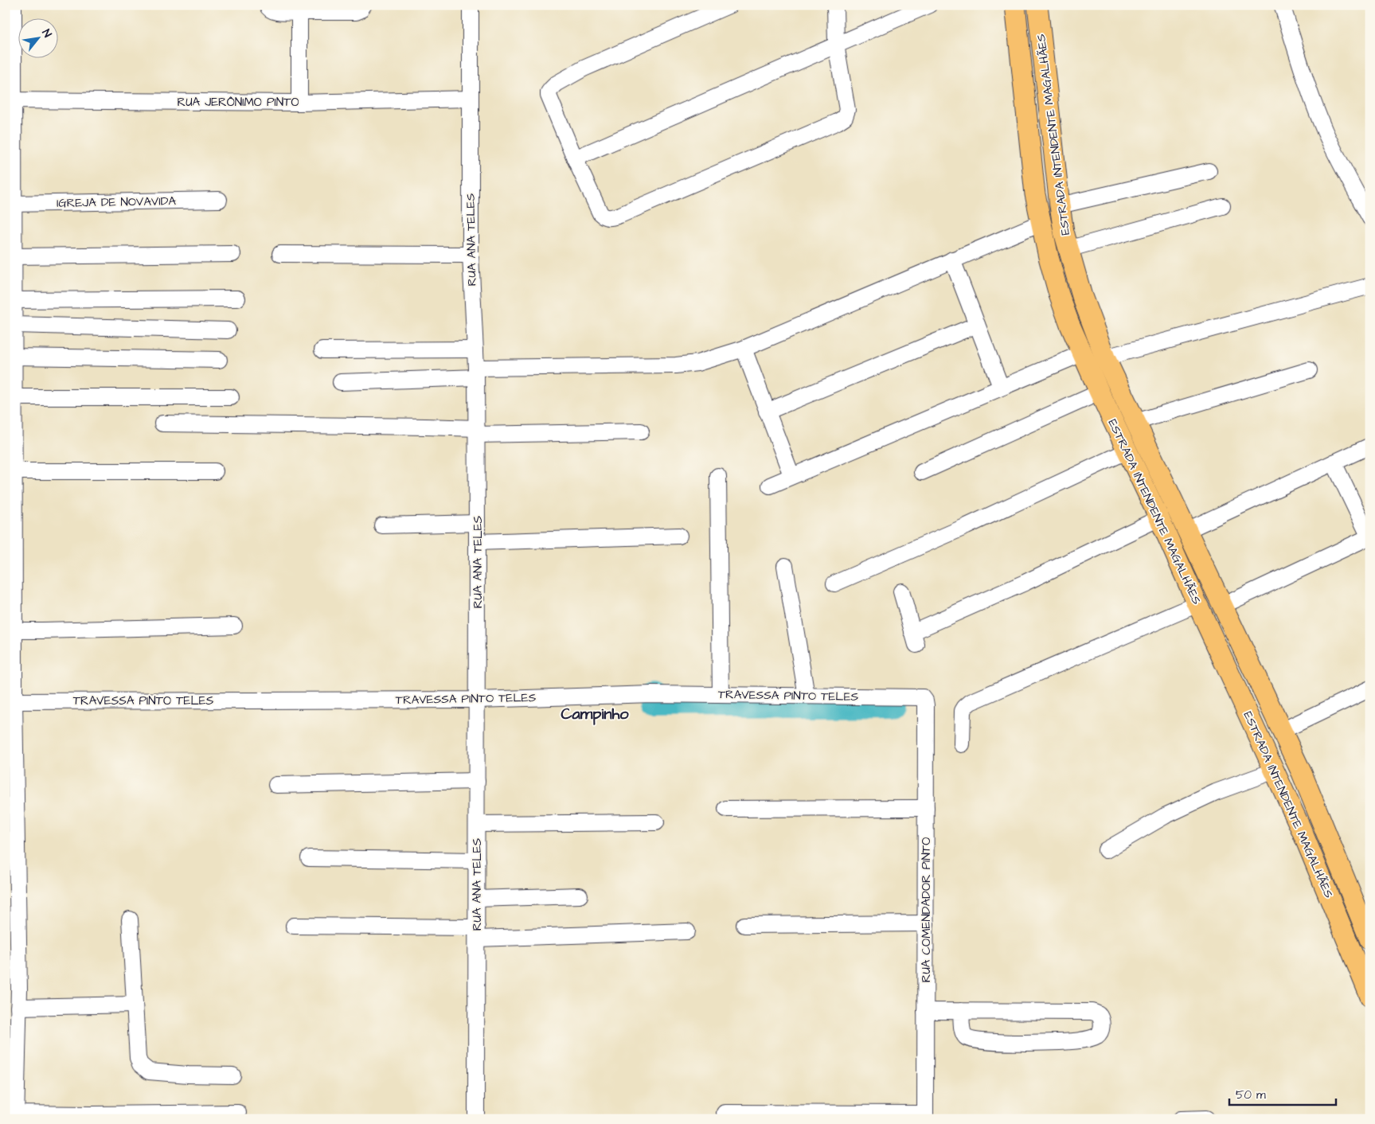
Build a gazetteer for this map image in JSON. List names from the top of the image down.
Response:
{
  "streets": {
    "main road": ["ESTRADA INTENDENTE MAGALHÃES"],
    "street": [
      "RUA JERÔNIMO PINTO",
      "IGREJA DE NOVAVIDA",
      "RUA ANA TELES",
      "TRAVESSA PINTO TELES",
      "RUA COMENDADOR PINTO"
    ]
  },
  "crossings": [
    ["RUA JERÔNIMO PINTO", "RUA ANA TELES"],
    ["RUA ANA TELES", "TRAVESSA PINTO TELES"],
    ["TRAVESSA PINTO TELES", "RUA COMENDADOR PINTO"]
  ],
  "districts": ["Campinho"],
  "scale_bar": "50 m",
  "north": "top right"
}
